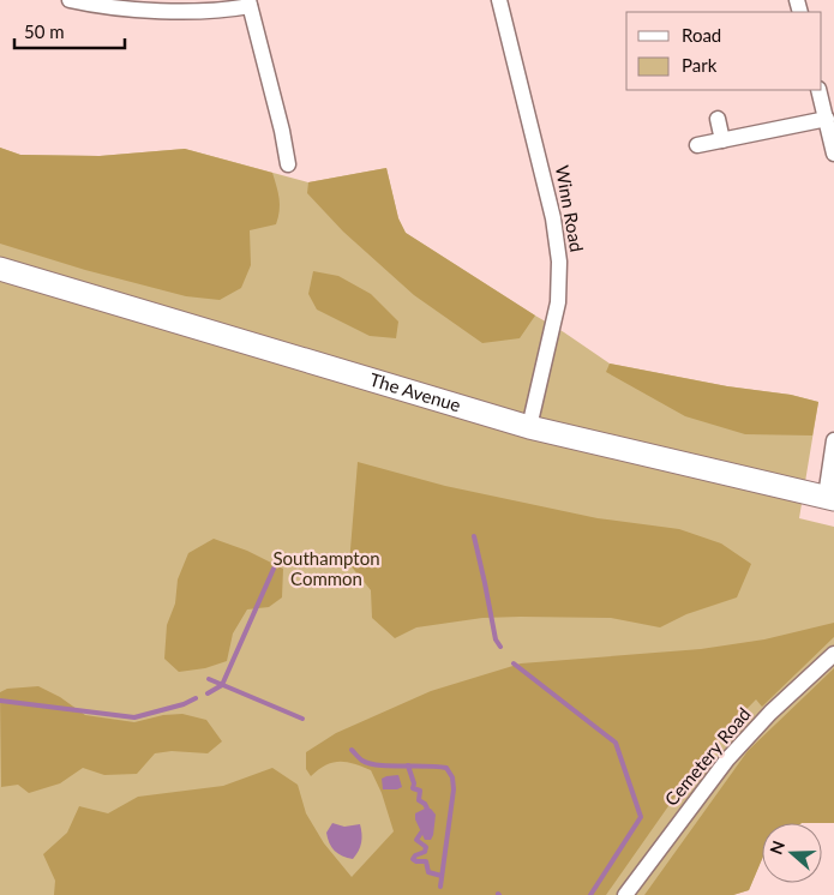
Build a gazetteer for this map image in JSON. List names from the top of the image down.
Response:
{
  "streets": {
    "main road": ["The Avenue"],
    "street": ["Winn Road", "Cemetery Road"]
  },
  "crossings": [
    ["Winn Road", "The Avenue"]
  ],
  "parks": ["Southampton Common"],
  "legend": ["Road", "Park"],
  "scale_bar": "50 m",
  "north": "left"
}
